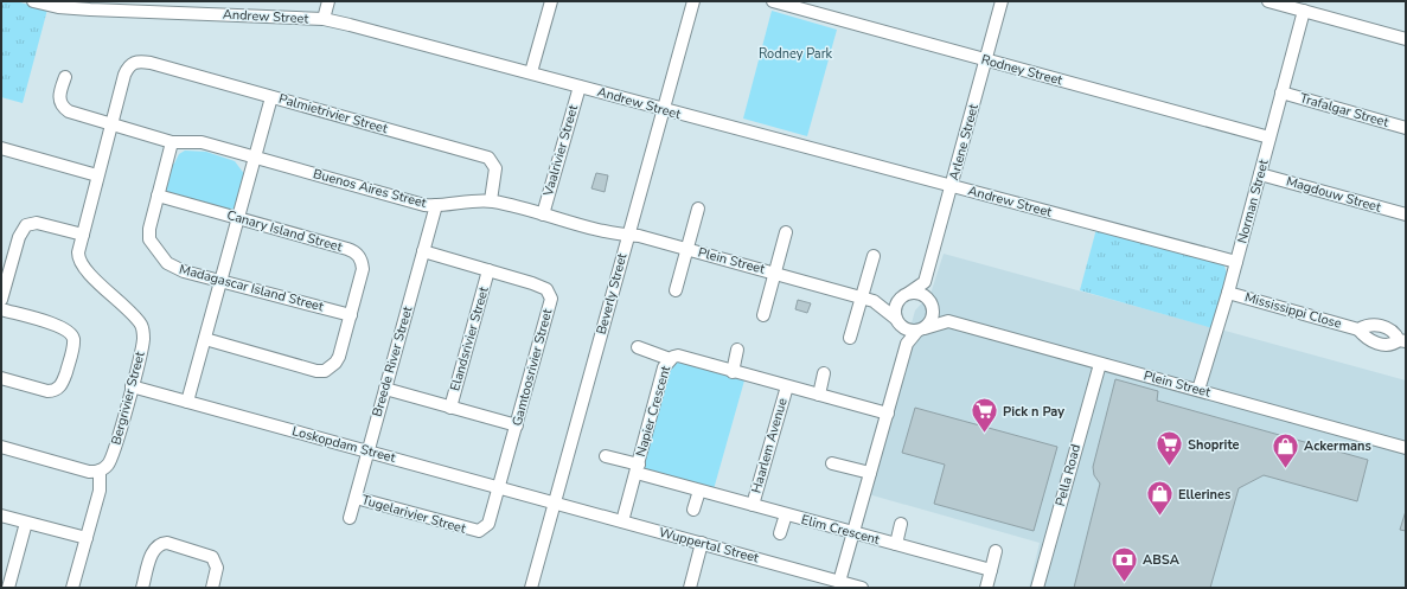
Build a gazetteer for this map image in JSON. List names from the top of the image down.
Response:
{
  "streets": {
    "street": [
      "Andrew Street",
      "Rodney Street",
      "Trafalgar Street",
      "Palmietrivier Street",
      "Arlene Street",
      "Vaalrivier Street",
      "Buenos Aires Street",
      "Magdouw Street",
      "Norman Street",
      "Canary Island Street",
      "Plein Street",
      "Madagascar Island Street",
      "Beverly Street",
      "Mississippi Close",
      "Elandsrivier Street",
      "Breede River Street",
      "Gamtoosrivier Street",
      "Bergrivier Street",
      "Napier Crescent",
      "Loskopdam Street",
      "Haarlem Avenue",
      "Pella Road",
      "Tugelarivier Street",
      "Elim Crescent",
      "Wuppertal Street"
    ]
  },
  "crossings": [
    ["Andrew Street", "Arlene Street"],
    ["Andrew Street", "Vaalrivier Street"],
    ["Andrew Street", "Norman Street"],
    ["Andrew Street", "Beverly Street"],
    ["Rodney Street", "Arlene Street"],
    ["Rodney Street", "Norman Street"],
    ["Trafalgar Street", "Norman Street"],
    ["Palmietrivier Street", "Buenos Aires Street"],
    ["Palmietrivier Street", "Bergrivier Street"],
    ["Vaalrivier Street", "Buenos Aires Street"],
    ["Buenos Aires Street", "Plein Street"],
    ["Buenos Aires Street", "Madagascar Island Street"],
    ["Buenos Aires Street", "Beverly Street"],
    ["Buenos Aires Street", "Breede River Street"],
    ["Buenos Aires Street", "Bergrivier Street"],
    ["Magdouw Street", "Norman Street"],
    ["Norman Street", "Plein Street"],
    ["Norman Street", "Mississippi Close"],
    ["Canary Island Street", "Madagascar Island Street"],
    ["Plein Street", "Beverly Street"],
    ["Plein Street", "Pella Road"],
    ["Beverly Street", "Loskopdam Street"],
    ["Beverly Street", "Wuppertal Street"],
    ["Elandsrivier Street", "Gamtoosrivier Street"],
    ["Breede River Street", "Gamtoosrivier Street"],
    ["Breede River Street", "Loskopdam Street"],
    ["Breede River Street", "Tugelarivier Street"],
    ["Gamtoosrivier Street", "Loskopdam Street"],
    ["Gamtoosrivier Street", "Tugelarivier Street"],
    ["Bergrivier Street", "Loskopdam Street"],
    ["Napier Crescent", "Haarlem Avenue"],
    ["Napier Crescent", "Elim Crescent"],
    ["Napier Crescent", "Wuppertal Street"],
    ["Loskopdam Street", "Tugelarivier Street"],
    ["Loskopdam Street", "Wuppertal Street"],
    ["Haarlem Avenue", "Elim Crescent"]
  ],
  "parks": ["Rodney Park"],
  "places": {
    "supermarket": ["Pick n Pay", "Shoprite"],
    "shop": ["Ackermans", "Ellerines"],
    "bank": ["ABSA"]
  }
}
